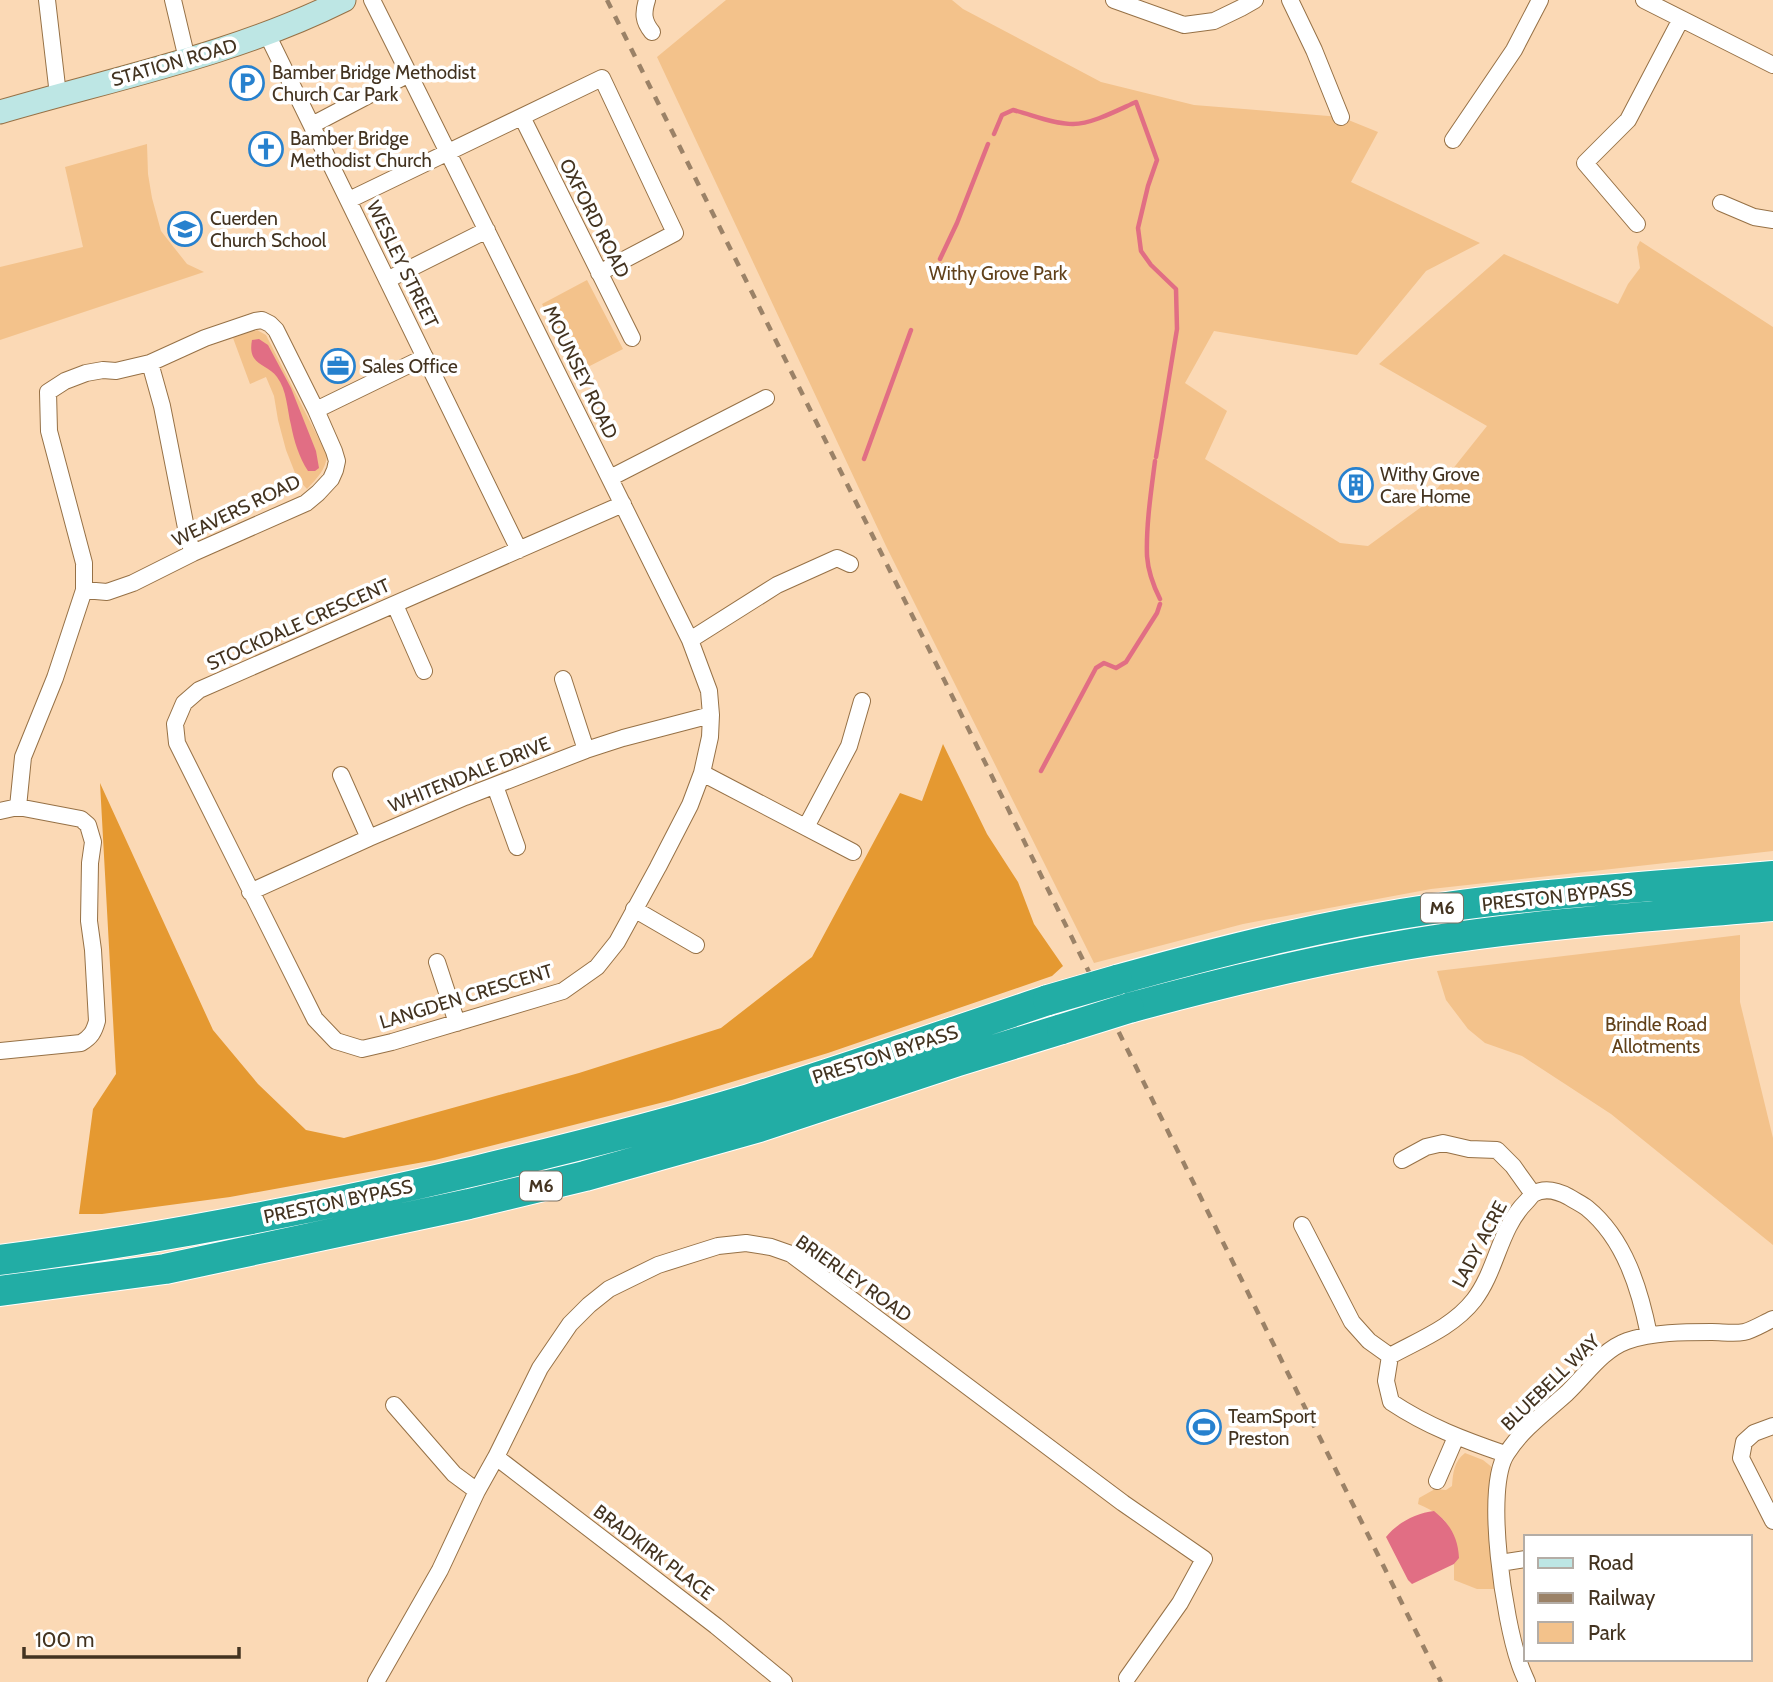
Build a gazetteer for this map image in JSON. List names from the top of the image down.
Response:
{
  "streets": {
    "highway": ["PRESTON BYPASS", "M6"],
    "main road": ["STATION ROAD"],
    "street": [
      "OXFORD ROAD",
      "WESLEY STREET",
      "MOUNSEY ROAD",
      "WEAVERS ROAD",
      "STOCKDALE CRESCENT",
      "WHITENDALE DRIVE",
      "LANGDEN CRESCENT",
      "LADY ACRE",
      "BRIERLEY ROAD",
      "BLUEBELL WAY",
      "BRADKIRK PLACE"
    ]
  },
  "crossings": [
    ["STATION ROAD", "WESLEY STREET"],
    ["WESLEY STREET", "STOCKDALE CRESCENT"],
    ["MOUNSEY ROAD", "STOCKDALE CRESCENT"],
    ["MOUNSEY ROAD", "WHITENDALE DRIVE"],
    ["MOUNSEY ROAD", "LANGDEN CRESCENT"],
    ["STOCKDALE CRESCENT", "WHITENDALE DRIVE"],
    ["STOCKDALE CRESCENT", "LANGDEN CRESCENT"],
    ["WHITENDALE DRIVE", "LANGDEN CRESCENT"],
    ["LADY ACRE", "BLUEBELL WAY"],
    ["BRIERLEY ROAD", "BRADKIRK PLACE"]
  ],
  "parks": ["Withy Grove Park", "Brindle Road Allotments"],
  "places": {
    "parking": ["Bamber Bridge Methodist Church Car Park"],
    "church": ["Bamber Bridge Methodist Church"],
    "school or university": ["Cuerden Church School"],
    "office": ["Sales Office"],
    "building": ["Withy Grove Care Home"],
    "sports": ["TeamSport Preston"]
  },
  "legend": ["Road", "Railway", "Park"],
  "scale_bar": "100 m"
}
